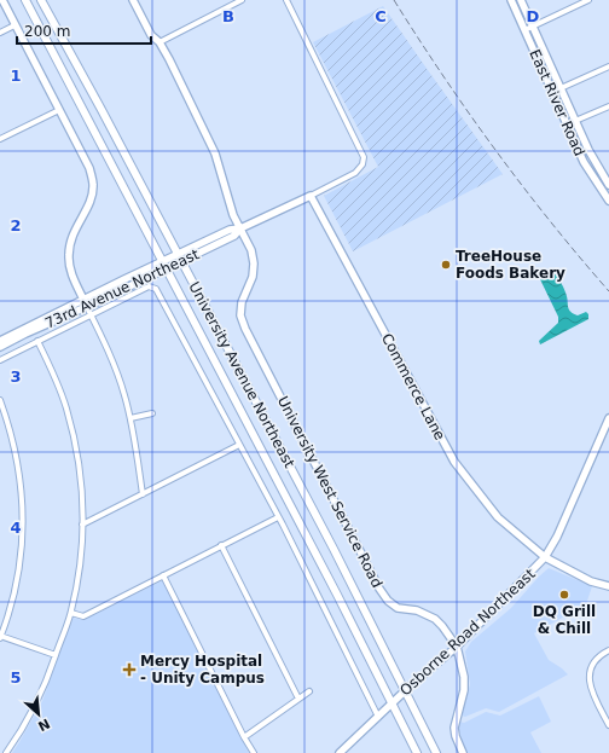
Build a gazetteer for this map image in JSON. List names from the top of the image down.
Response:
{
  "streets": {
    "main road": ["University Avenue Northeast"],
    "street": [
      "East River Road",
      "73rd Avenue Northeast",
      "Commerce Lane",
      "University West Service Road",
      "Osborne Road Northeast"
    ]
  },
  "crossings": [
    ["73rd Avenue Northeast", "University Avenue Northeast"],
    ["73rd Avenue Northeast", "Commerce Lane"],
    ["73rd Avenue Northeast", "University West Service Road"],
    ["University Avenue Northeast", "Osborne Road Northeast"],
    ["Commerce Lane", "Osborne Road Northeast"],
    ["University West Service Road", "Osborne Road Northeast"]
  ],
  "places": {
    "other": ["TreeHouse Foods Bakery", "DQ Grill & Chill"],
    "health": ["Mercy Hospital - Unity Campus"]
  },
  "scale_bar": "200 m",
  "north": "bottom right",
  "grid": {
    "columns": ["B", "C", "D"],
    "rows": [
      "1",
      "2",
      "3",
      "4",
      "5"
    ]
  }
}
